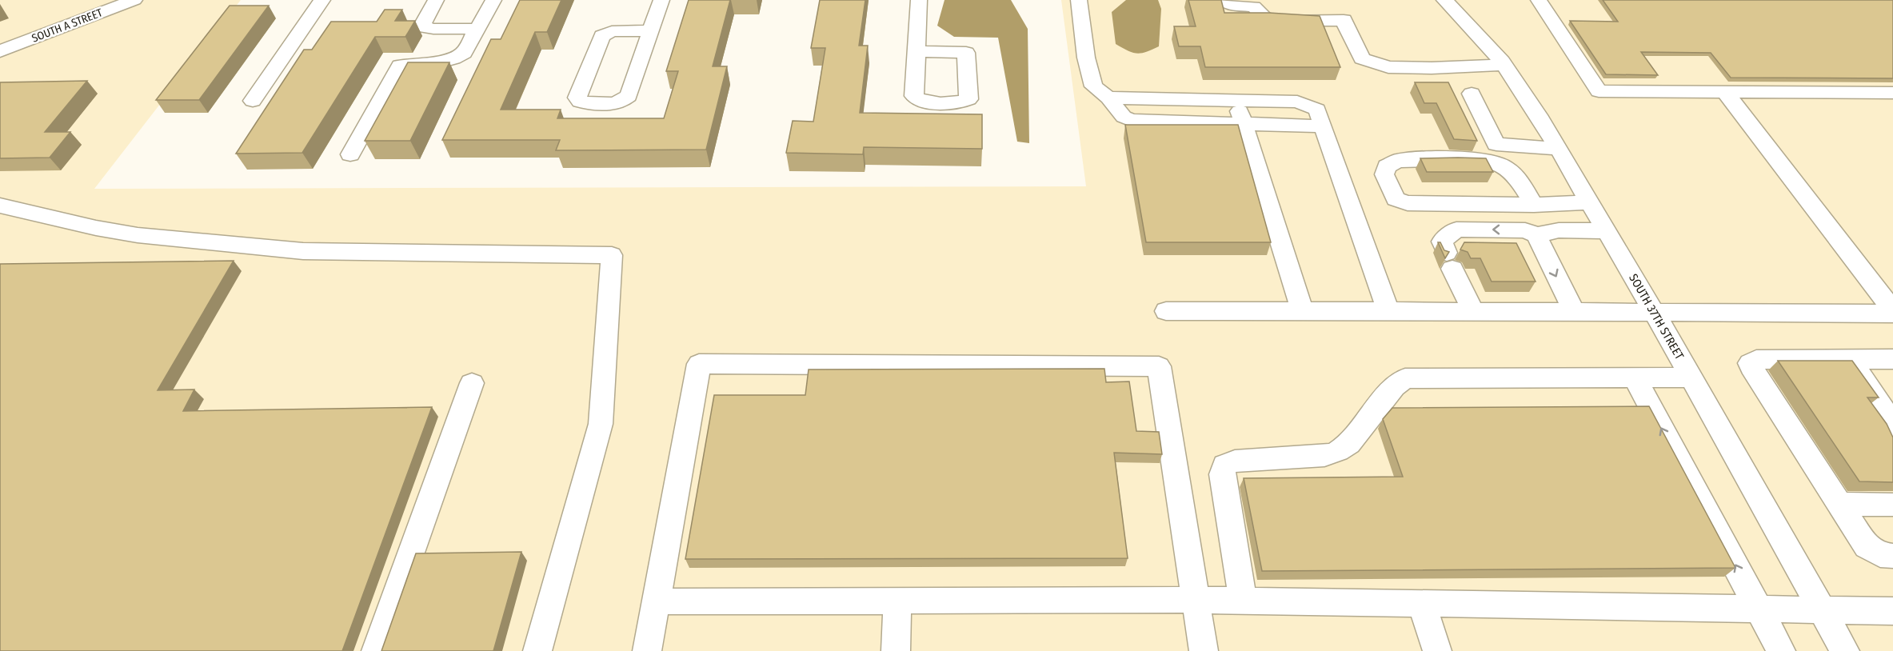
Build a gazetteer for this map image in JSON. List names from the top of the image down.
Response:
{
  "streets": {
    "street": ["SOUTH A STREET", "SOUTH 37TH STREET"]
  }
}
